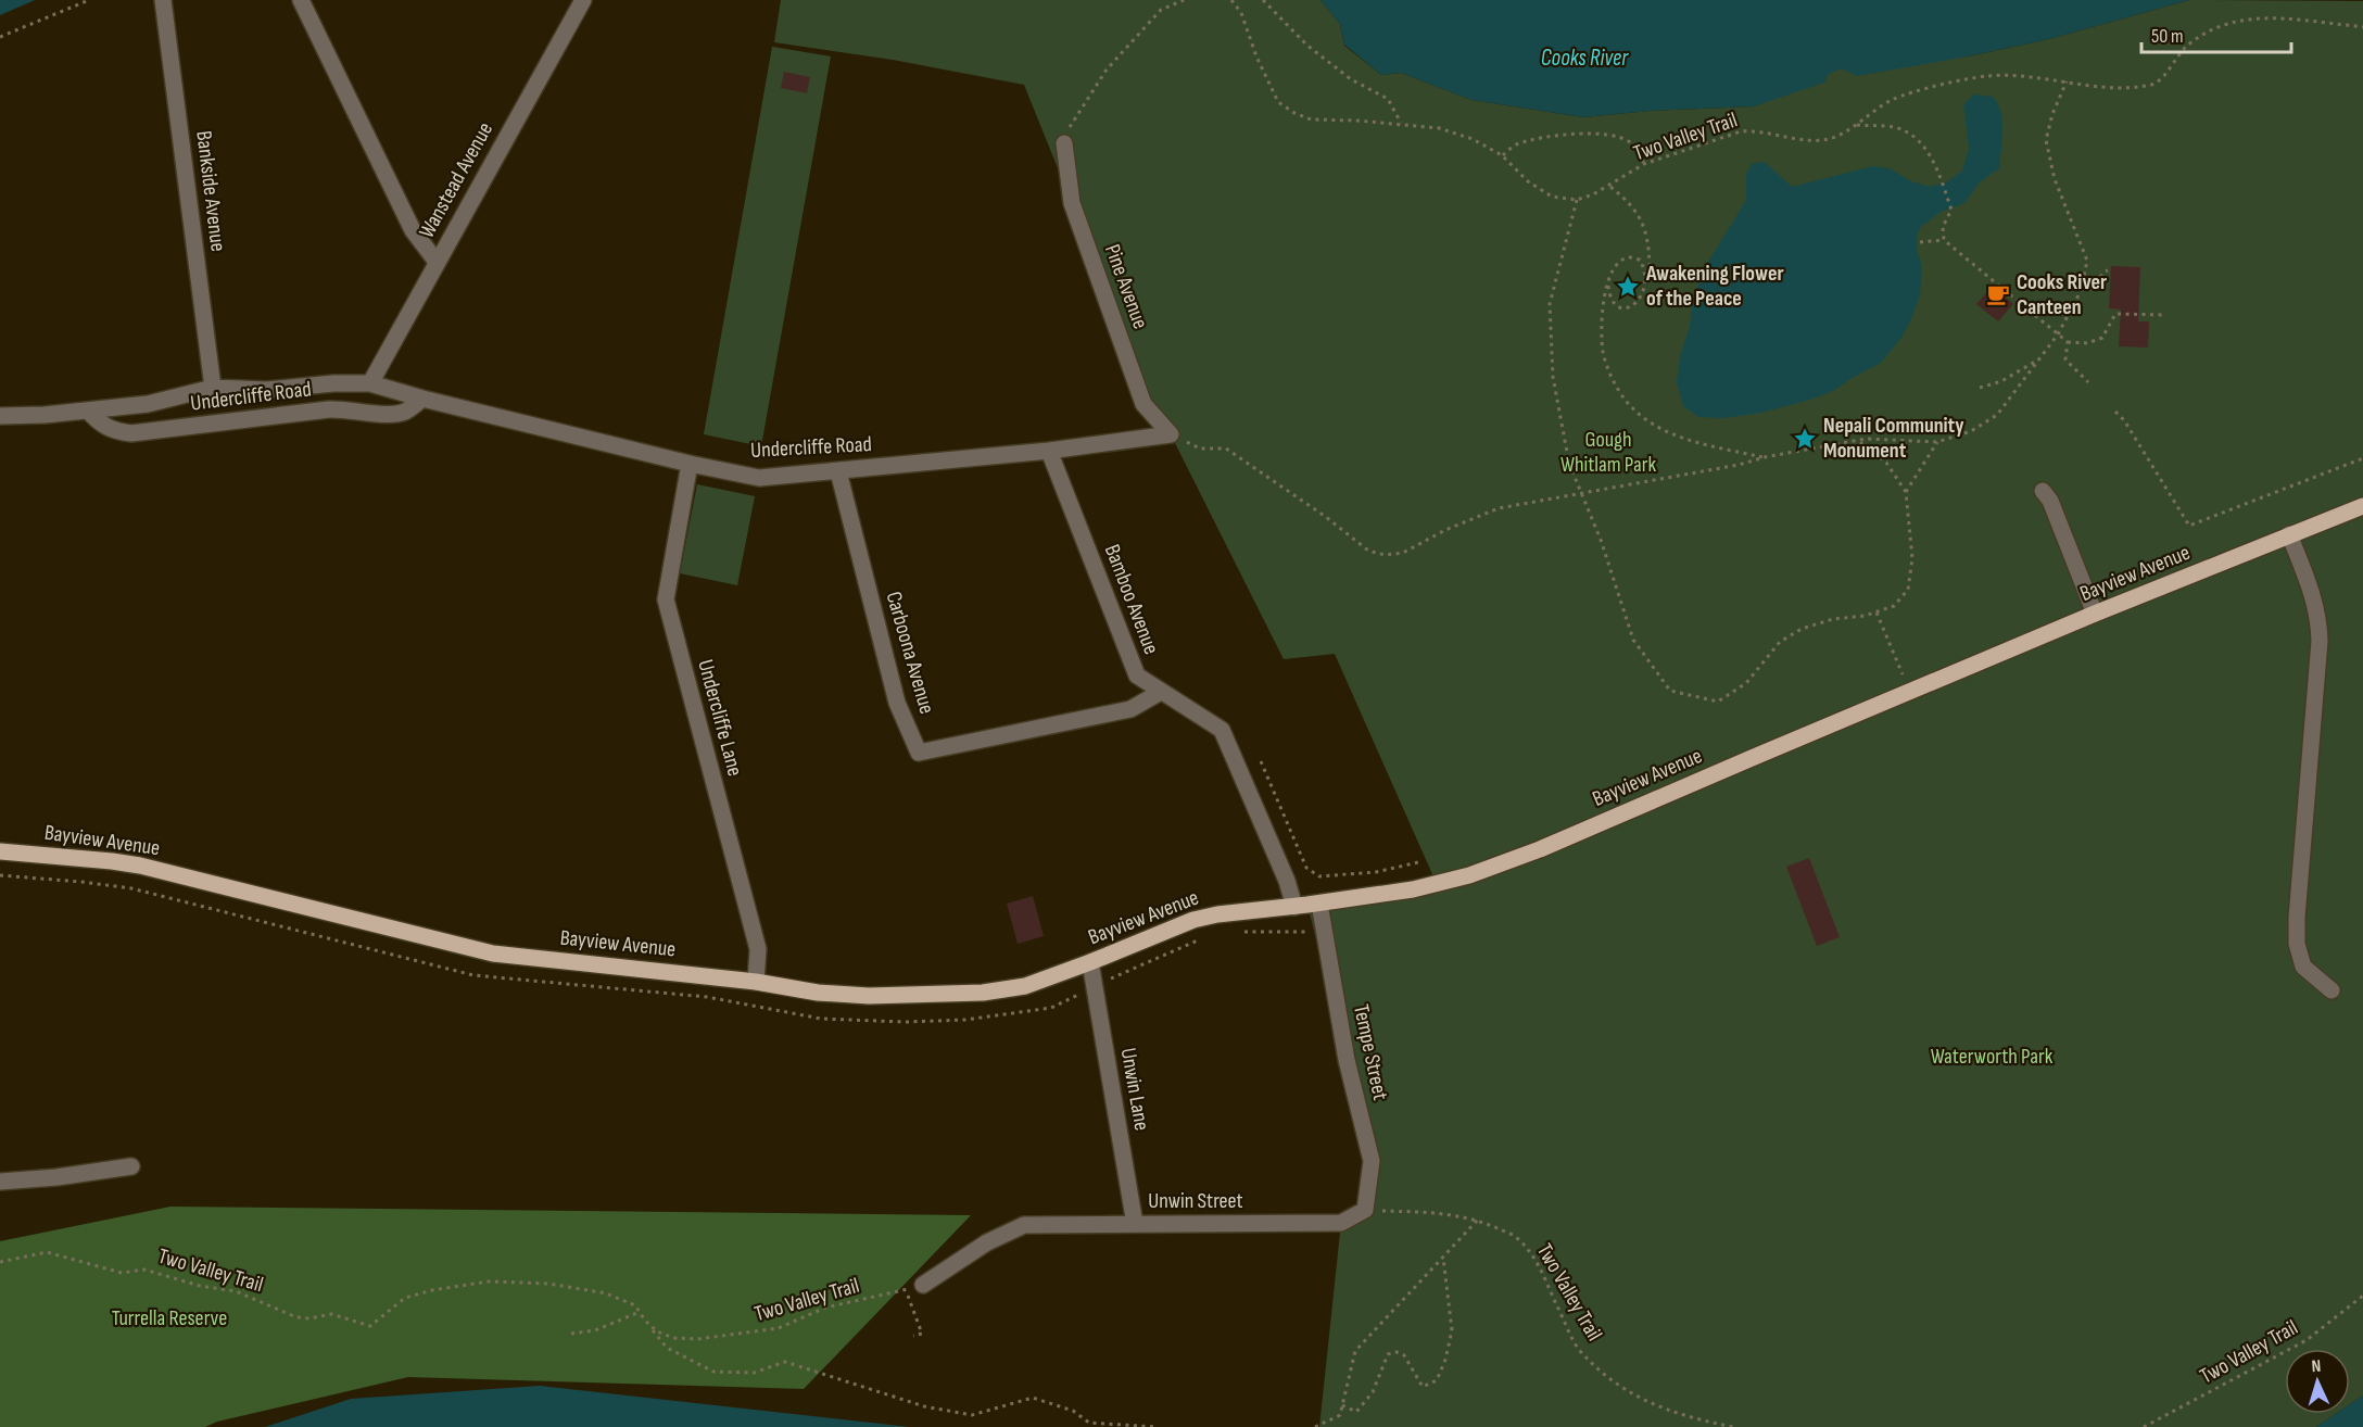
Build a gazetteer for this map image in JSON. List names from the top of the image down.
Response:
{
  "streets": {
    "main road": ["Bayview Avenue"],
    "street": [
      "Wanstead Avenue",
      "Bankside Avenue",
      "Pine Avenue",
      "Undercliffe Road",
      "Bamboo Avenue",
      "Carboona Avenue",
      "Undercliffe Lane",
      "Tempe Street",
      "Unwin Lane",
      "Unwin Street"
    ],
    "path": ["Two Valley Trail"]
  },
  "crossings": [
    ["Two Valley Trail", "Tempe Street"],
    ["Two Valley Trail", "Unwin Street"],
    ["Wanstead Avenue", "Undercliffe Road"],
    ["Bankside Avenue", "Undercliffe Road"],
    ["Pine Avenue", "Undercliffe Road"],
    ["Undercliffe Road", "Bamboo Avenue"],
    ["Undercliffe Road", "Carboona Avenue"],
    ["Undercliffe Road", "Undercliffe Lane"],
    ["Bayview Avenue", "Bamboo Avenue"],
    ["Bayview Avenue", "Undercliffe Lane"],
    ["Bayview Avenue", "Tempe Street"],
    ["Bayview Avenue", "Unwin Lane"],
    ["Bamboo Avenue", "Carboona Avenue"],
    ["Tempe Street", "Unwin Street"],
    ["Unwin Lane", "Unwin Street"]
  ],
  "water": ["Cooks River"],
  "parks": ["Gough Whitlam Park", "Waterworth Park", "Turrella Reserve"],
  "places": {
    "place": ["Awakening Flower of the Peace", "Nepali Community Monument"],
    "cafe": ["Cooks River Canteen"]
  },
  "scale_bar": "50 m",
  "north": "top"
}
